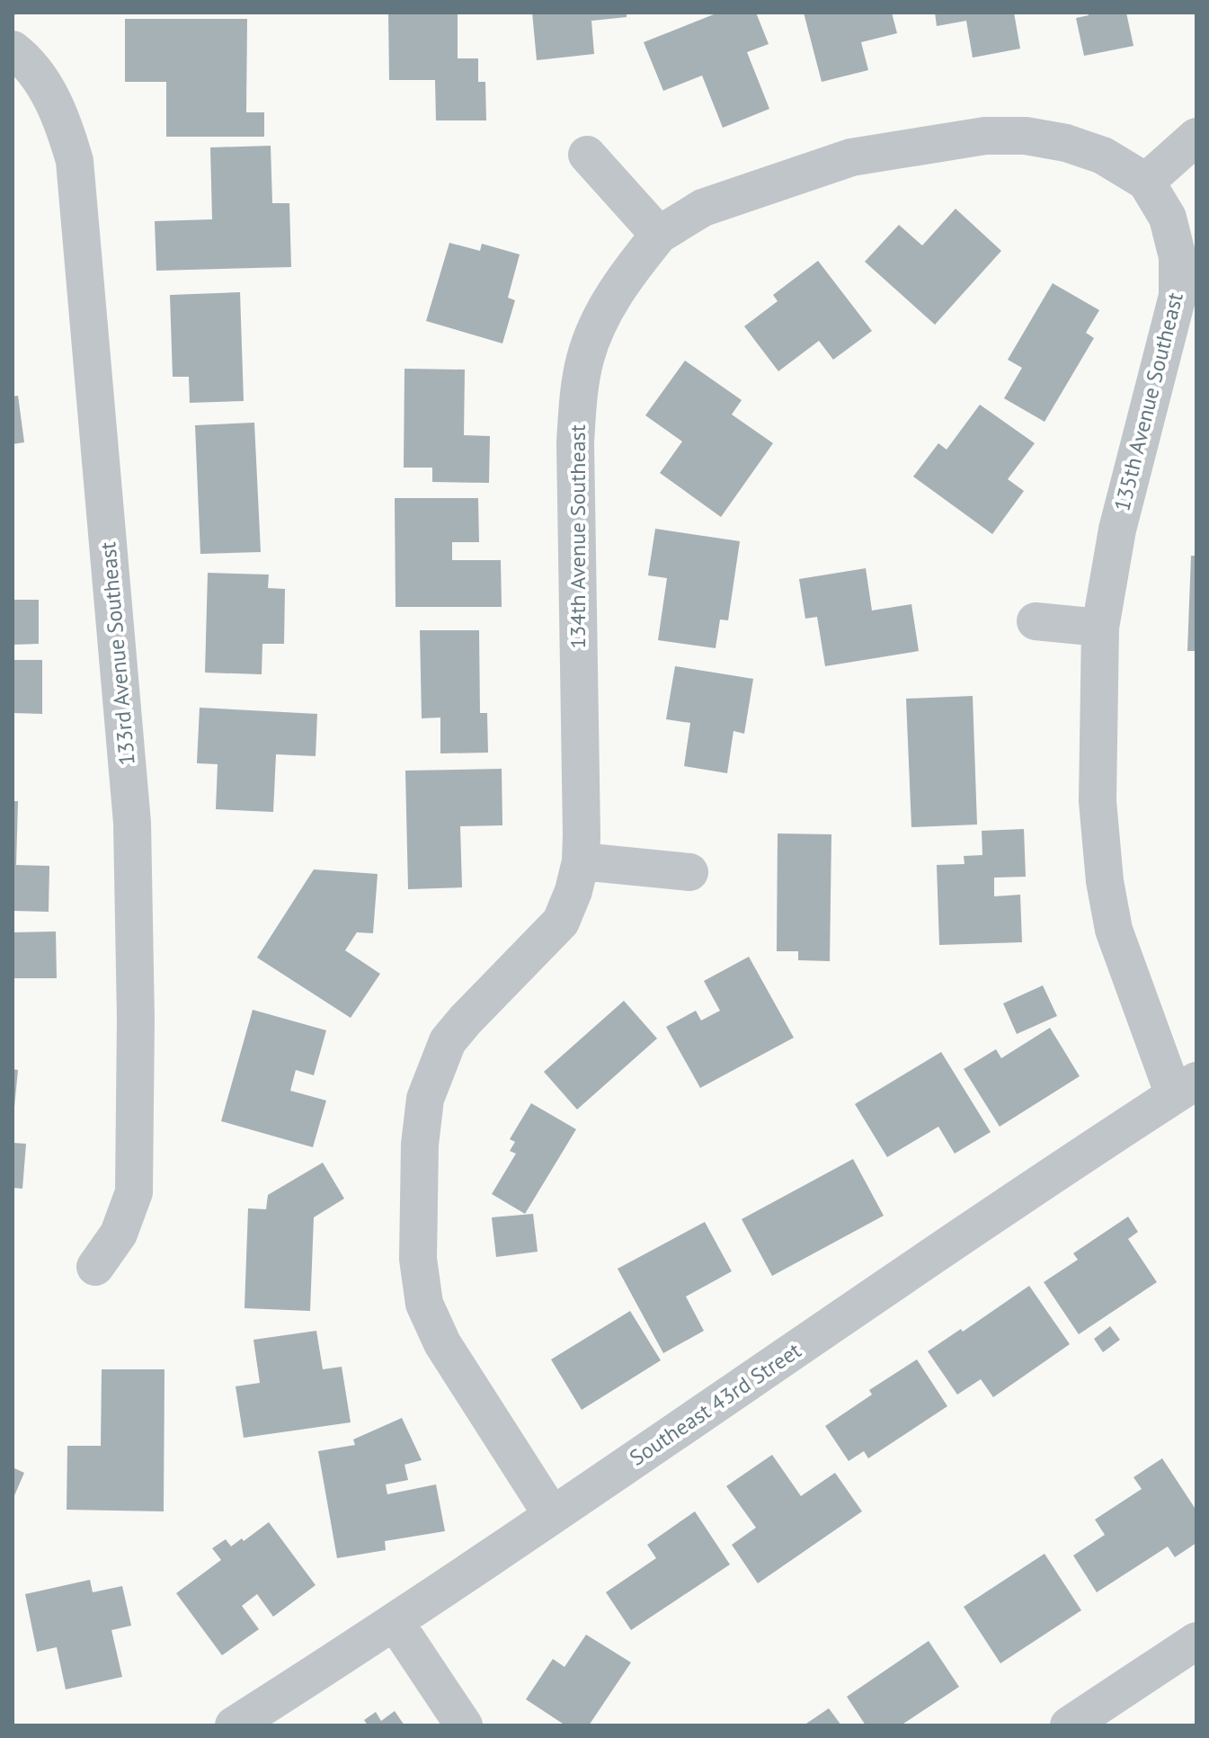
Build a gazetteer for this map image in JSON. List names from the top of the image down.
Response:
{
  "streets": {
    "street": [
      "135th Avenue Southeast",
      "134th Avenue Southeast",
      "133rd Avenue Southeast",
      "Southeast 43rd Street"
    ]
  },
  "crossings": [
    ["135th Avenue Southeast", "134th Avenue Southeast"],
    ["135th Avenue Southeast", "Southeast 43rd Street"],
    ["134th Avenue Southeast", "Southeast 43rd Street"]
  ]
}
